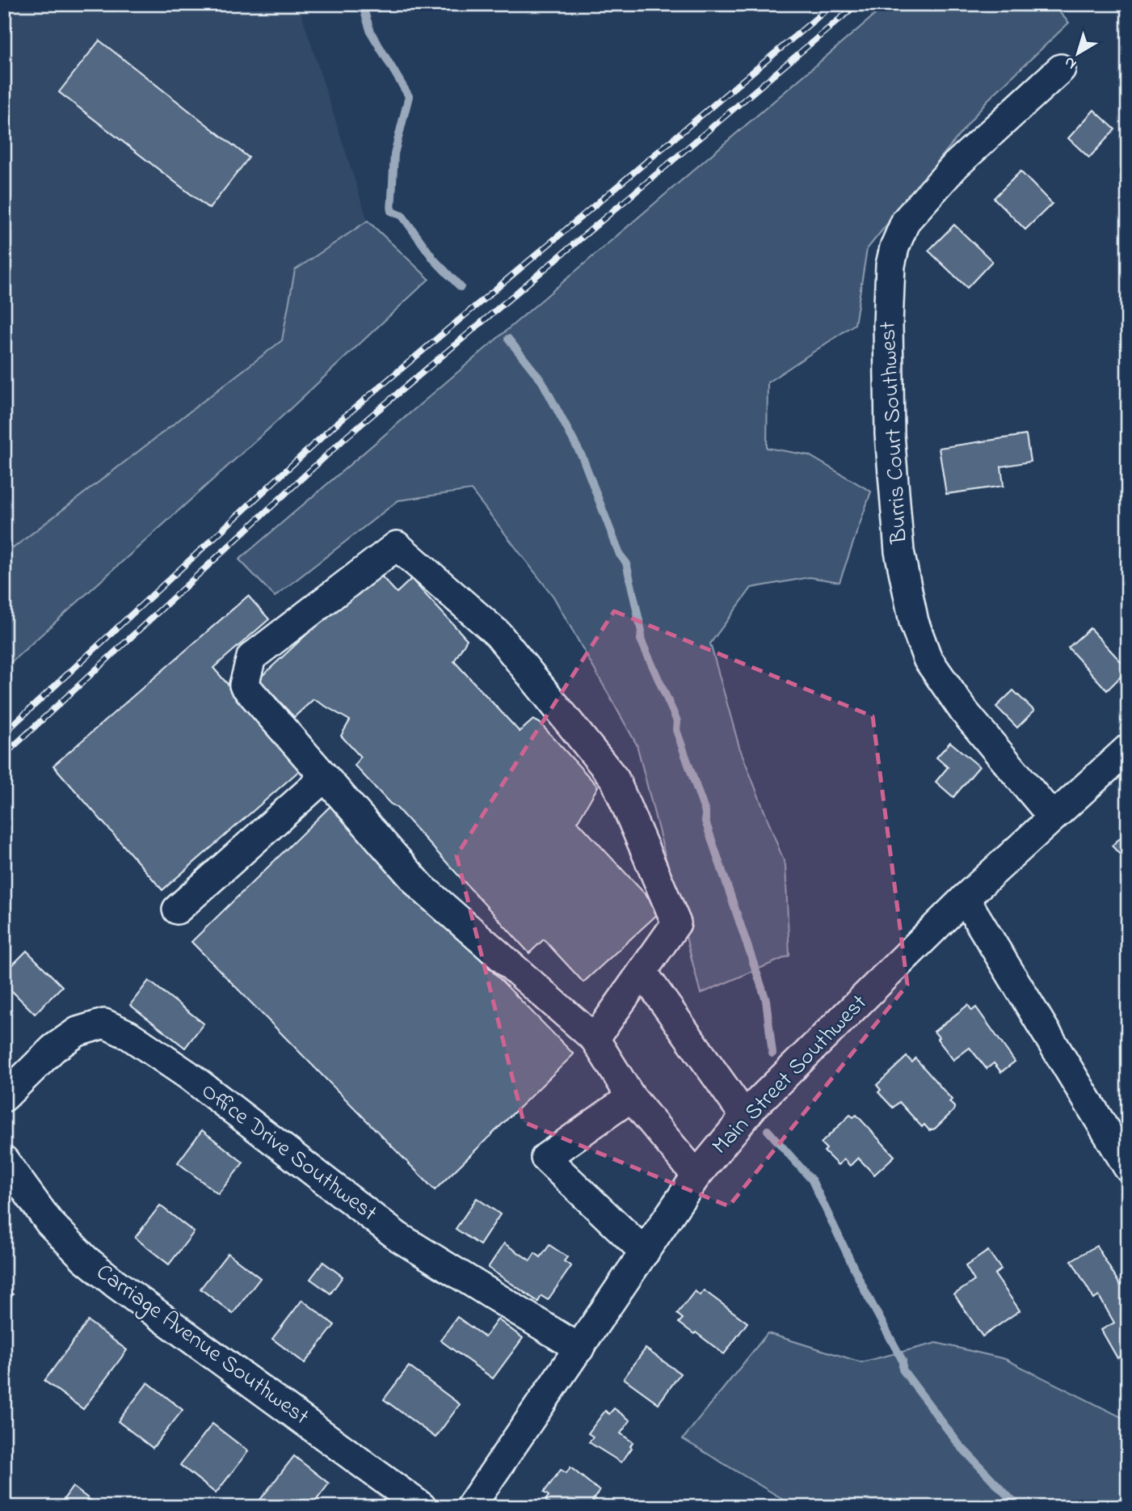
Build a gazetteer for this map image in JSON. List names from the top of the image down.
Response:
{
  "streets": {
    "street": [
      "Burris Court Southwest",
      "Main Street Southwest",
      "Office Drive Southwest",
      "Carriage Avenue Southwest"
    ]
  },
  "crossings": [
    ["Burris Court Southwest", "Main Street Southwest"],
    ["Main Street Southwest", "Office Drive Southwest"]
  ],
  "north": "bottom left"
}
